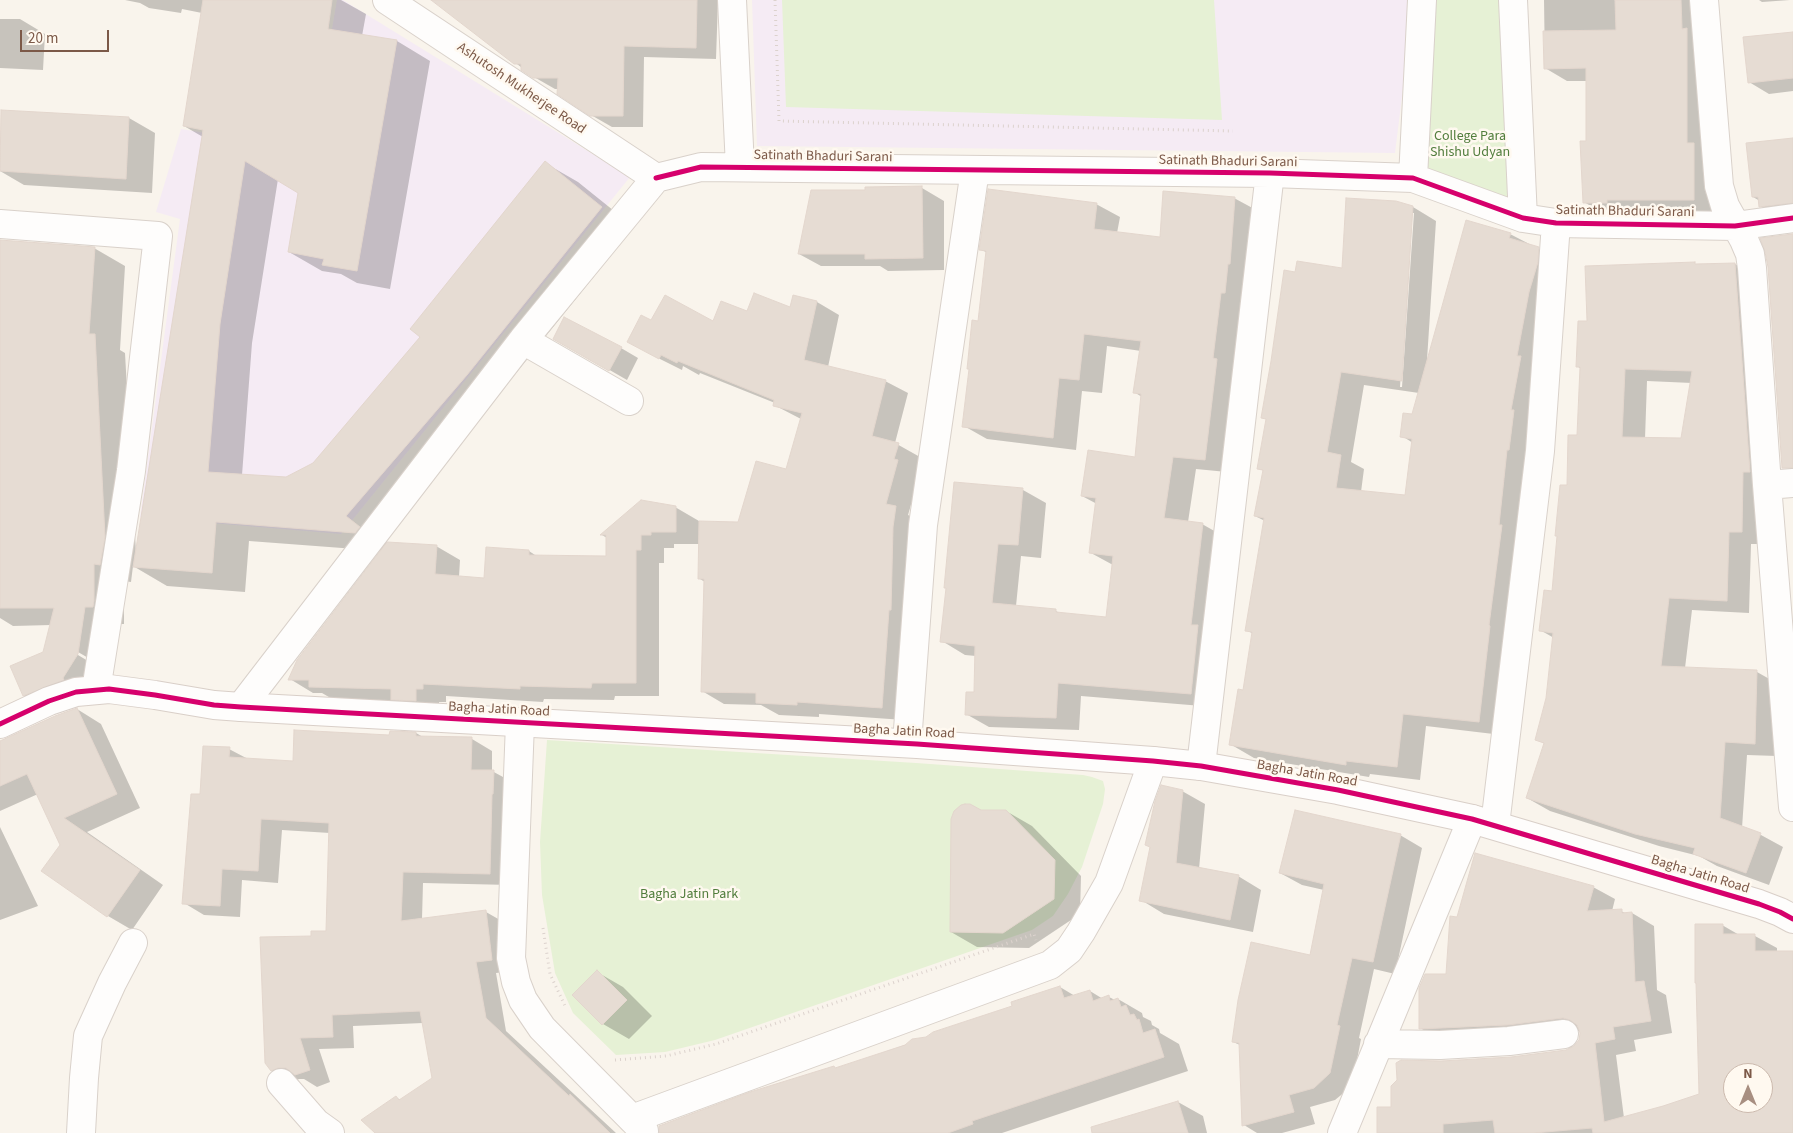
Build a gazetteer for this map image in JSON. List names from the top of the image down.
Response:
{
  "streets": {
    "street": ["Ashutosh Mukherjee Road", "Satinath Bhaduri Sarani", "Bagha Jatin Road"]
  },
  "crossings": [
    ["Ashutosh Mukherjee Road", "Satinath Bhaduri Sarani"]
  ],
  "parks": ["College Para Shishu Udyan", "Bagha Jatin Park"],
  "scale_bar": "20 m",
  "north": "top"
}
